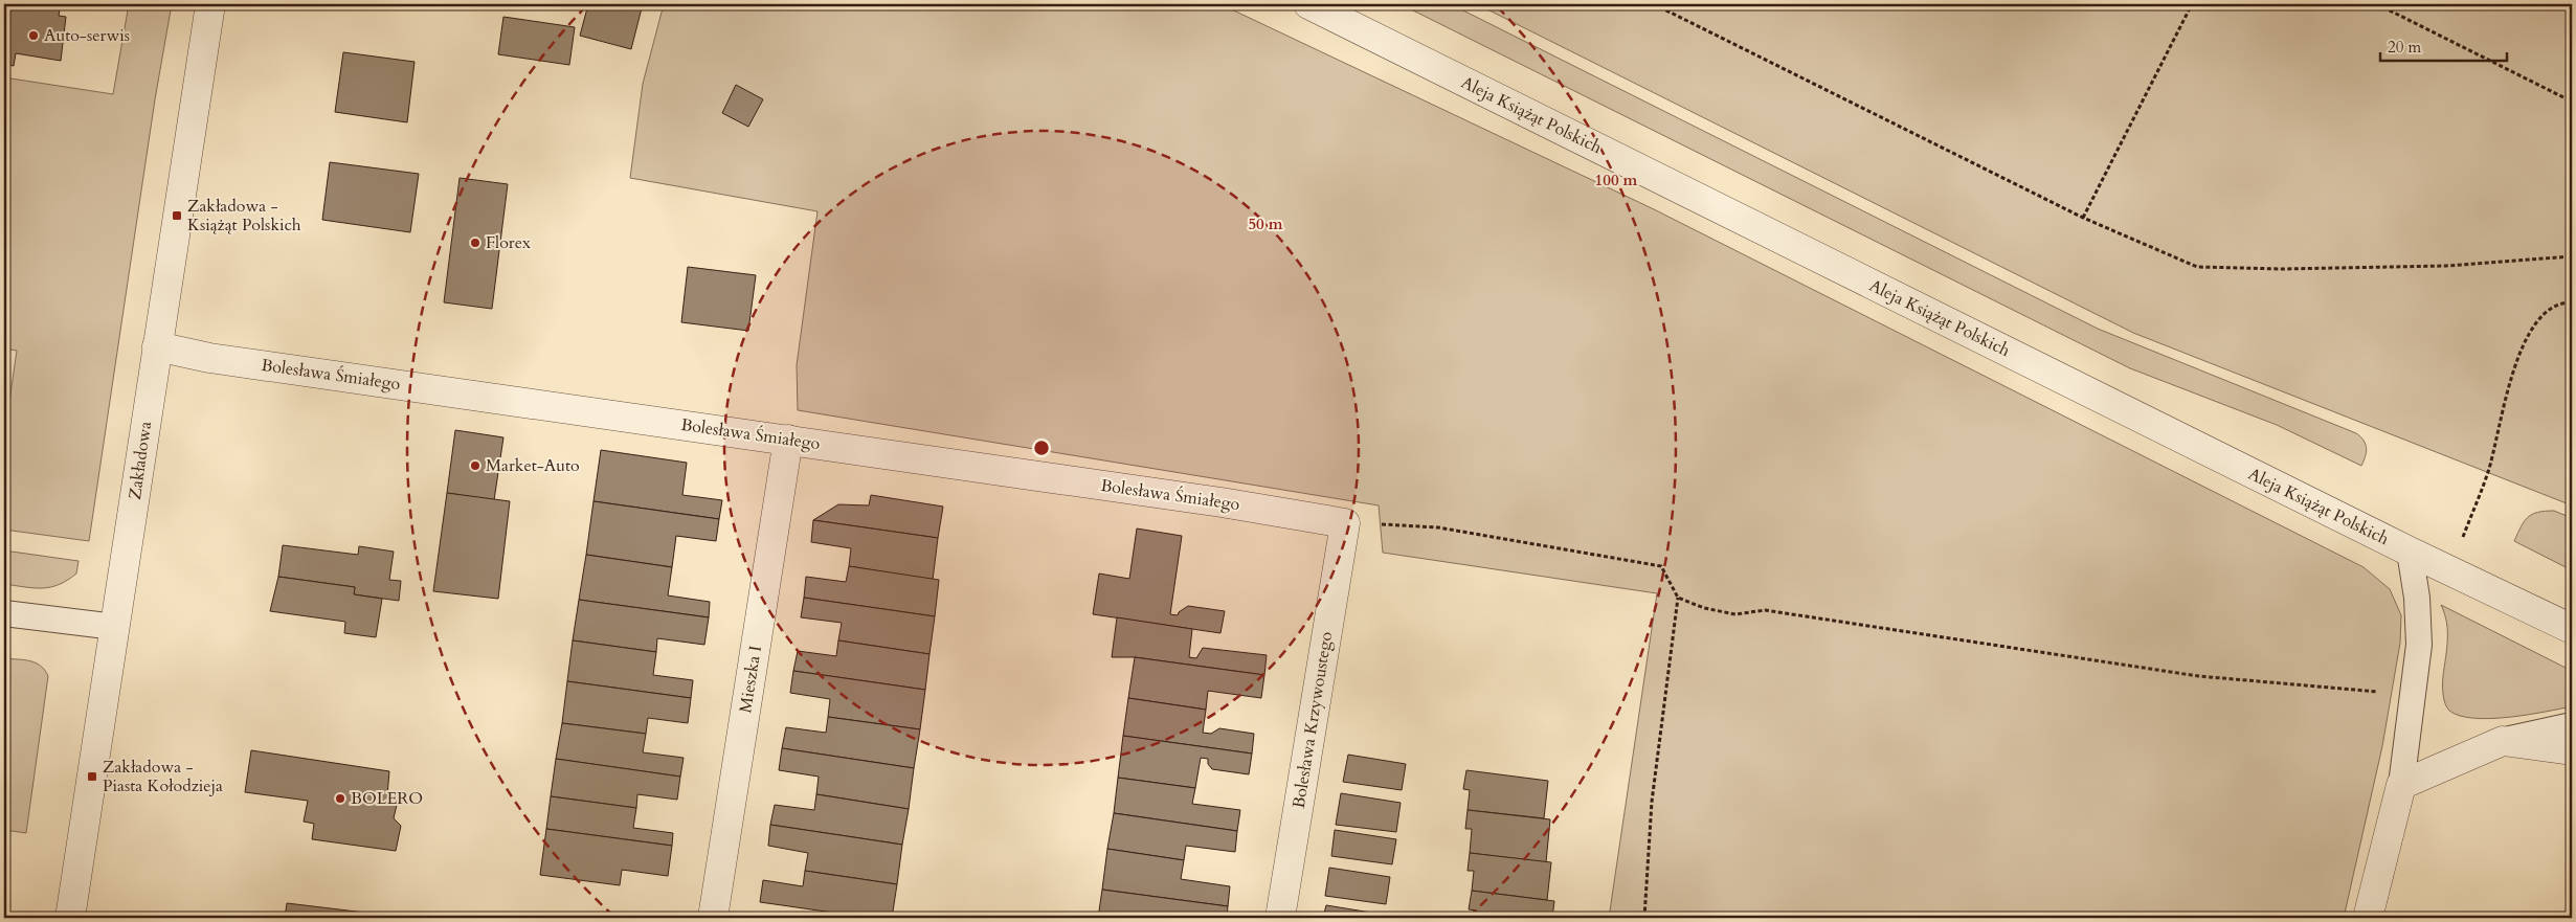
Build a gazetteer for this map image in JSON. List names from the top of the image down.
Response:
{
  "streets": {
    "street": [
      "Aleja Książąt Polskich",
      "Bolesława Śmiałego",
      "Zakładowa",
      "Mieszka I",
      "Bolesława Krzywoustego"
    ]
  },
  "crossings": [
    ["Bolesława Śmiałego", "Zakładowa"],
    ["Bolesława Śmiałego", "Mieszka I"],
    ["Bolesława Śmiałego", "Bolesława Krzywoustego"]
  ],
  "places": {
    "other": [
      "Auto-serwis",
      "Florex",
      "Market-Auto",
      "BOLERO"
    ],
    "transit": ["Zakładowa - Książąt Polskich", "Zakładowa - Piasta Kołodzieja"]
  },
  "scale_bar": "20 m",
  "rings": ["100 m", "50 m"]
}
